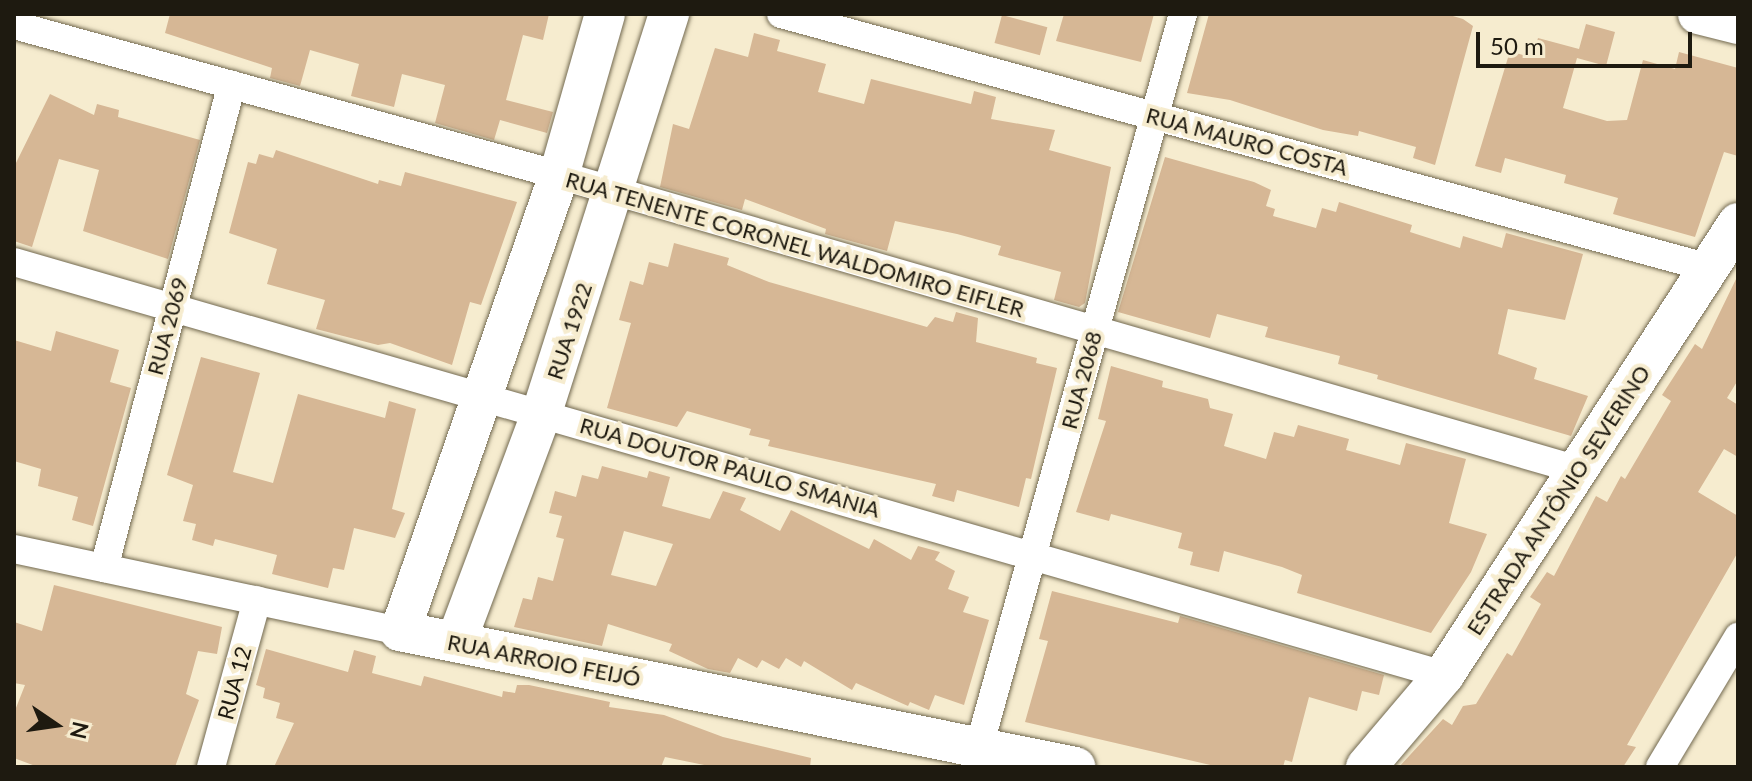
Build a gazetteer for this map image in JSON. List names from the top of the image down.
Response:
{
  "streets": {
    "street": [
      "RUA MAURO COSTA",
      "RUA TENENTE CORONEL WALDOMIRO EIFLER",
      "RUA 2069",
      "RUA 1922",
      "RUA 2068",
      "RUA DOUTOR PAULO SMANIA",
      "ESTRADA ANTÔNIO SEVERINO",
      "RUA ARROIO FEIJÓ",
      "RUA 12"
    ]
  },
  "crossings": [
    ["RUA MAURO COSTA", "RUA 2068"],
    ["RUA MAURO COSTA", "ESTRADA ANTÔNIO SEVERINO"],
    ["RUA TENENTE CORONEL WALDOMIRO EIFLER", "RUA 2069"],
    ["RUA TENENTE CORONEL WALDOMIRO EIFLER", "RUA 1922"],
    ["RUA TENENTE CORONEL WALDOMIRO EIFLER", "RUA 2068"],
    ["RUA TENENTE CORONEL WALDOMIRO EIFLER", "ESTRADA ANTÔNIO SEVERINO"],
    ["RUA 2069", "RUA DOUTOR PAULO SMANIA"],
    ["RUA 2069", "RUA ARROIO FEIJÓ"],
    ["RUA 1922", "RUA DOUTOR PAULO SMANIA"],
    ["RUA 1922", "RUA ARROIO FEIJÓ"],
    ["RUA 2068", "RUA DOUTOR PAULO SMANIA"],
    ["RUA 2068", "RUA ARROIO FEIJÓ"],
    ["RUA DOUTOR PAULO SMANIA", "ESTRADA ANTÔNIO SEVERINO"],
    ["RUA ARROIO FEIJÓ", "RUA 12"]
  ],
  "scale_bar": "50 m",
  "north": "right"
}
